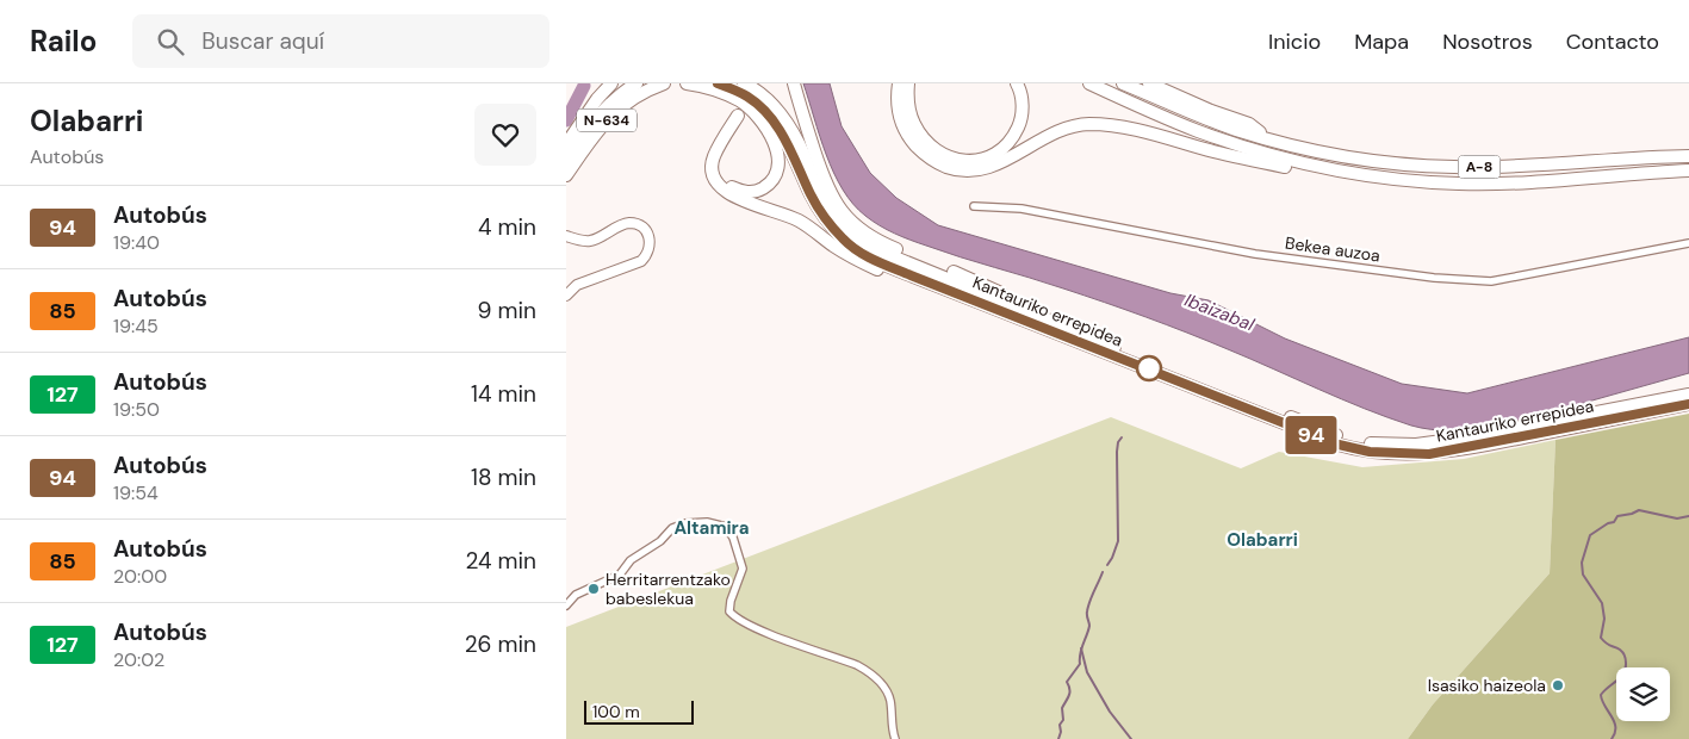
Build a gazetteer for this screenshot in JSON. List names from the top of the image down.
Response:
{
  "streets": {
    "highway": ["N-634", "A-8", "Kantauriko errepidea"],
    "street": ["Bekea auzoa"]
  },
  "districts": ["Altamira", "Olabarri"],
  "water": ["Ibaizabal"],
  "places": ["Herritarrentzako babeslekua", "Isasiko haizeola"],
  "lines": ["bus line 94"],
  "scale_bar": "100 m",
  "page": {
    "header": "Railo",
    "search": "Buscar aquí",
    "nav": [
      "Inicio",
      "Mapa",
      "Nosotros",
      "Contacto"
    ],
    "heading": ["Olabarri", "Autobús"],
    "on_map": "94",
    "list": [
      {
        "mark": "94",
        "name": "Autobús",
        "note": "19:40",
        "value": "4 min"
      },
      {
        "mark": "85",
        "name": "Autobús",
        "note": "19:45",
        "value": "9 min"
      },
      {
        "mark": "127",
        "name": "Autobús",
        "note": "19:50",
        "value": "14 min"
      },
      {
        "mark": "94",
        "name": "Autobús",
        "note": "19:54",
        "value": "18 min"
      },
      {
        "mark": "85",
        "name": "Autobús",
        "note": "20:00",
        "value": "24 min"
      },
      {
        "mark": "127",
        "name": "Autobús",
        "note": "20:02",
        "value": "26 min"
      }
    ],
    "scale": "100 m"
  }
}
